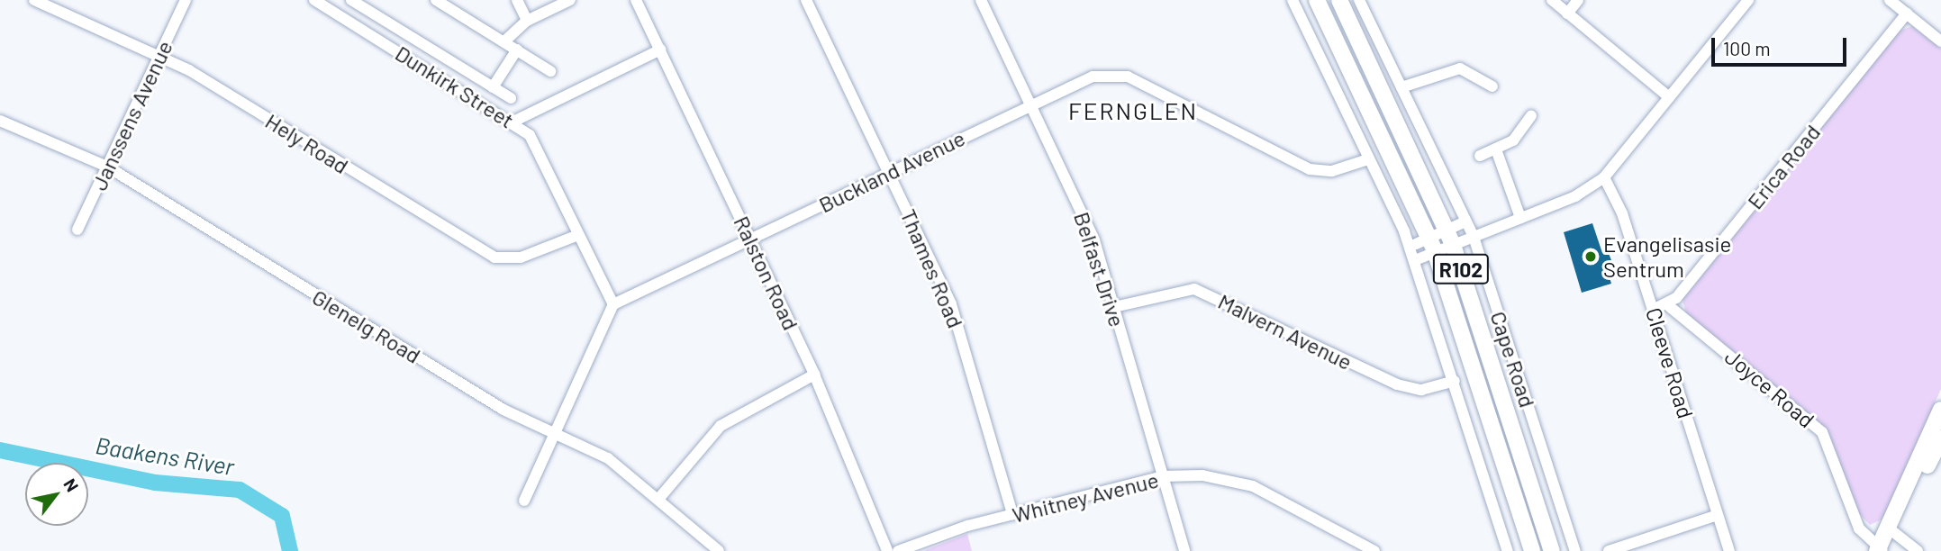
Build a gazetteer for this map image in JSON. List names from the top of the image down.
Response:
{
  "streets": {
    "main road": ["R102", "Cape Road"],
    "street": [
      "Dunkirk Street",
      "Janssens Avenue",
      "Hely Road",
      "Erica Road",
      "Buckland Avenue",
      "Thames Road",
      "Belfast Drive",
      "Ralston Road",
      "Glenelg Road",
      "Malvern Avenue",
      "Cleeve Road",
      "Joyce Road",
      "Whitney Avenue"
    ]
  },
  "crossings": [
    ["Dunkirk Street", "Hely Road"],
    ["Dunkirk Street", "Buckland Avenue"],
    ["Janssens Avenue", "Hely Road"],
    ["Janssens Avenue", "Glenelg Road"],
    ["Erica Road", "Joyce Road"],
    ["Buckland Avenue", "Thames Road"],
    ["Buckland Avenue", "Belfast Drive"],
    ["Buckland Avenue", "Ralston Road"],
    ["Thames Road", "Whitney Avenue"],
    ["Belfast Drive", "Malvern Avenue"],
    ["Belfast Drive", "Whitney Avenue"]
  ],
  "districts": ["FERNGLEN"],
  "water": ["Baakens River"],
  "places": ["Evangelisasie Sentrum"],
  "scale_bar": "100 m",
  "north": "top right"
}
